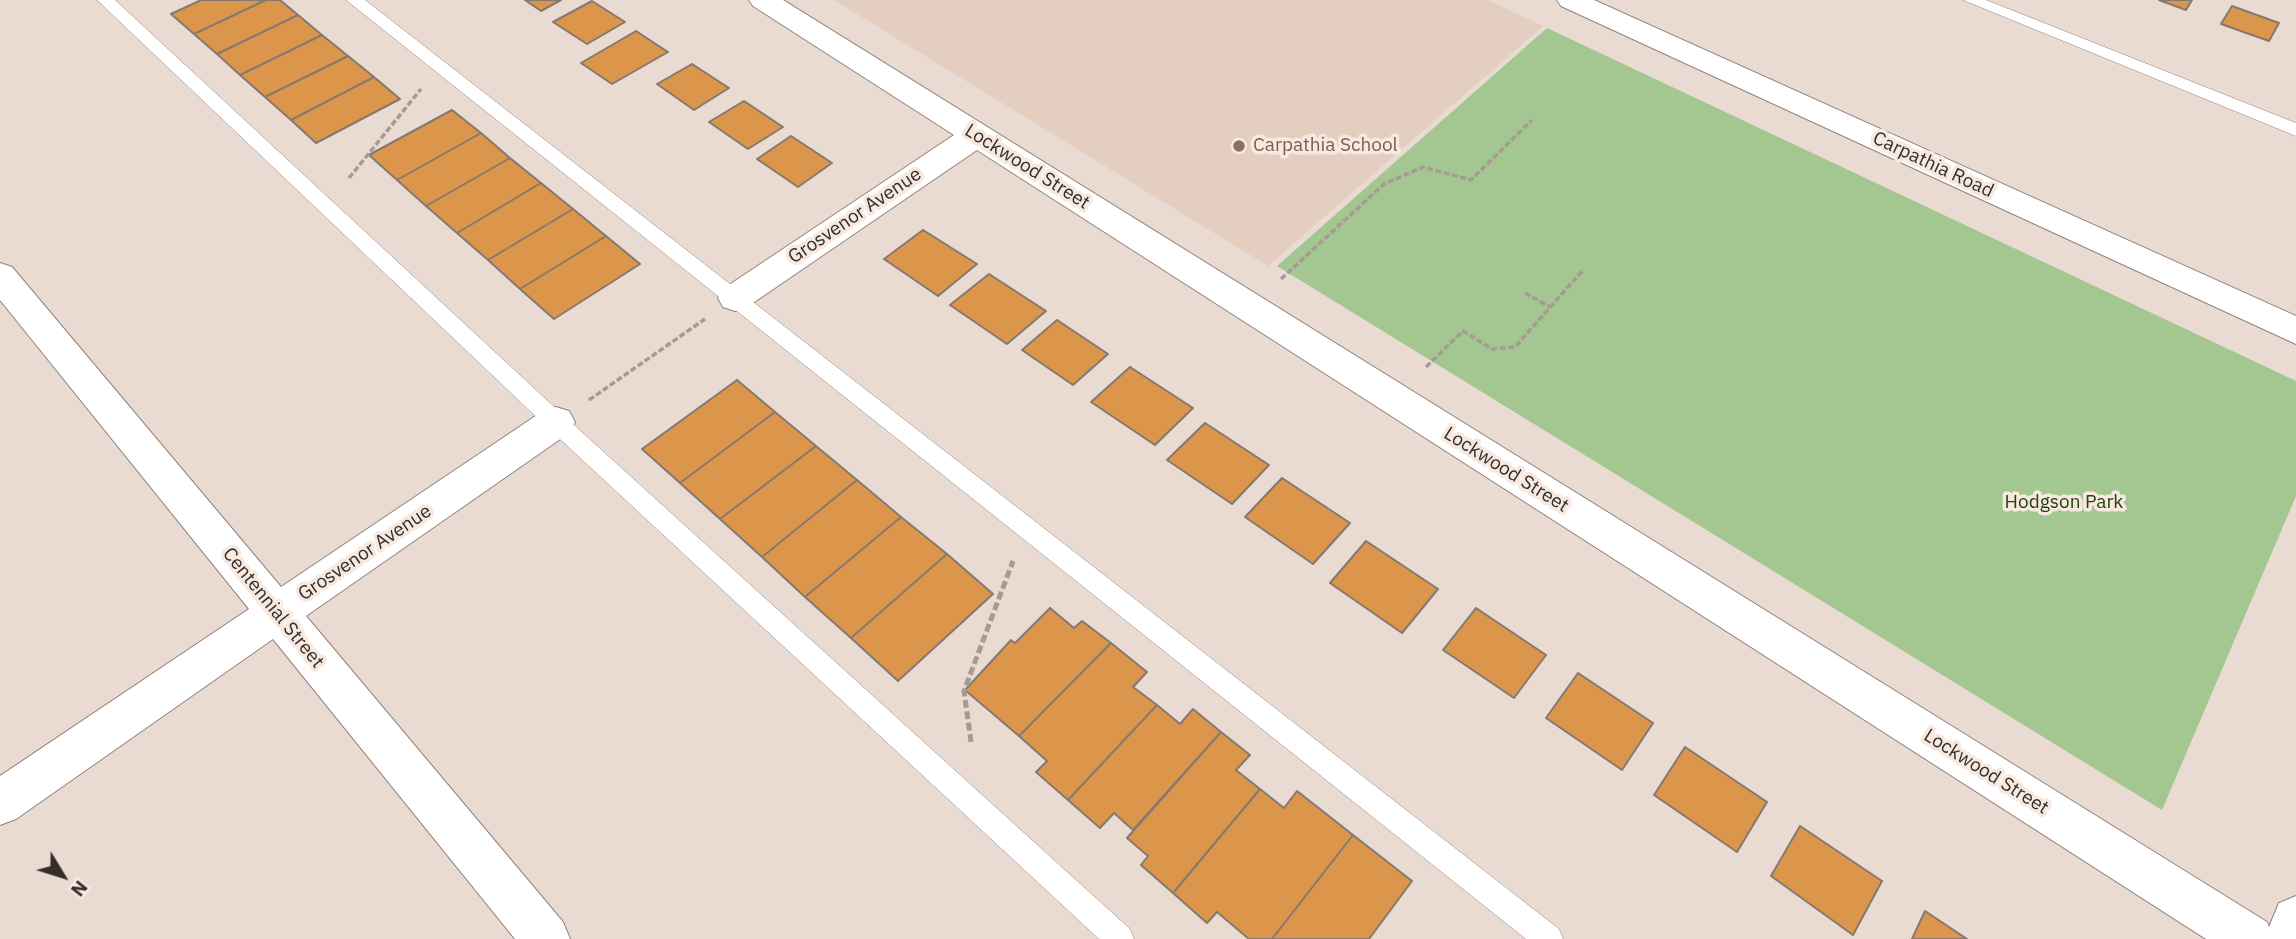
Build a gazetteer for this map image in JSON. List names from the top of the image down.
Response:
{
  "streets": {
    "street": [
      "Carpathia Road",
      "Lockwood Street",
      "Grosvenor Avenue",
      "Centennial Street"
    ]
  },
  "crossings": [
    ["Lockwood Street", "Grosvenor Avenue"],
    ["Grosvenor Avenue", "Centennial Street"]
  ],
  "parks": ["Hodgson Park"],
  "places": ["Carpathia School"],
  "north": "bottom right"
}
